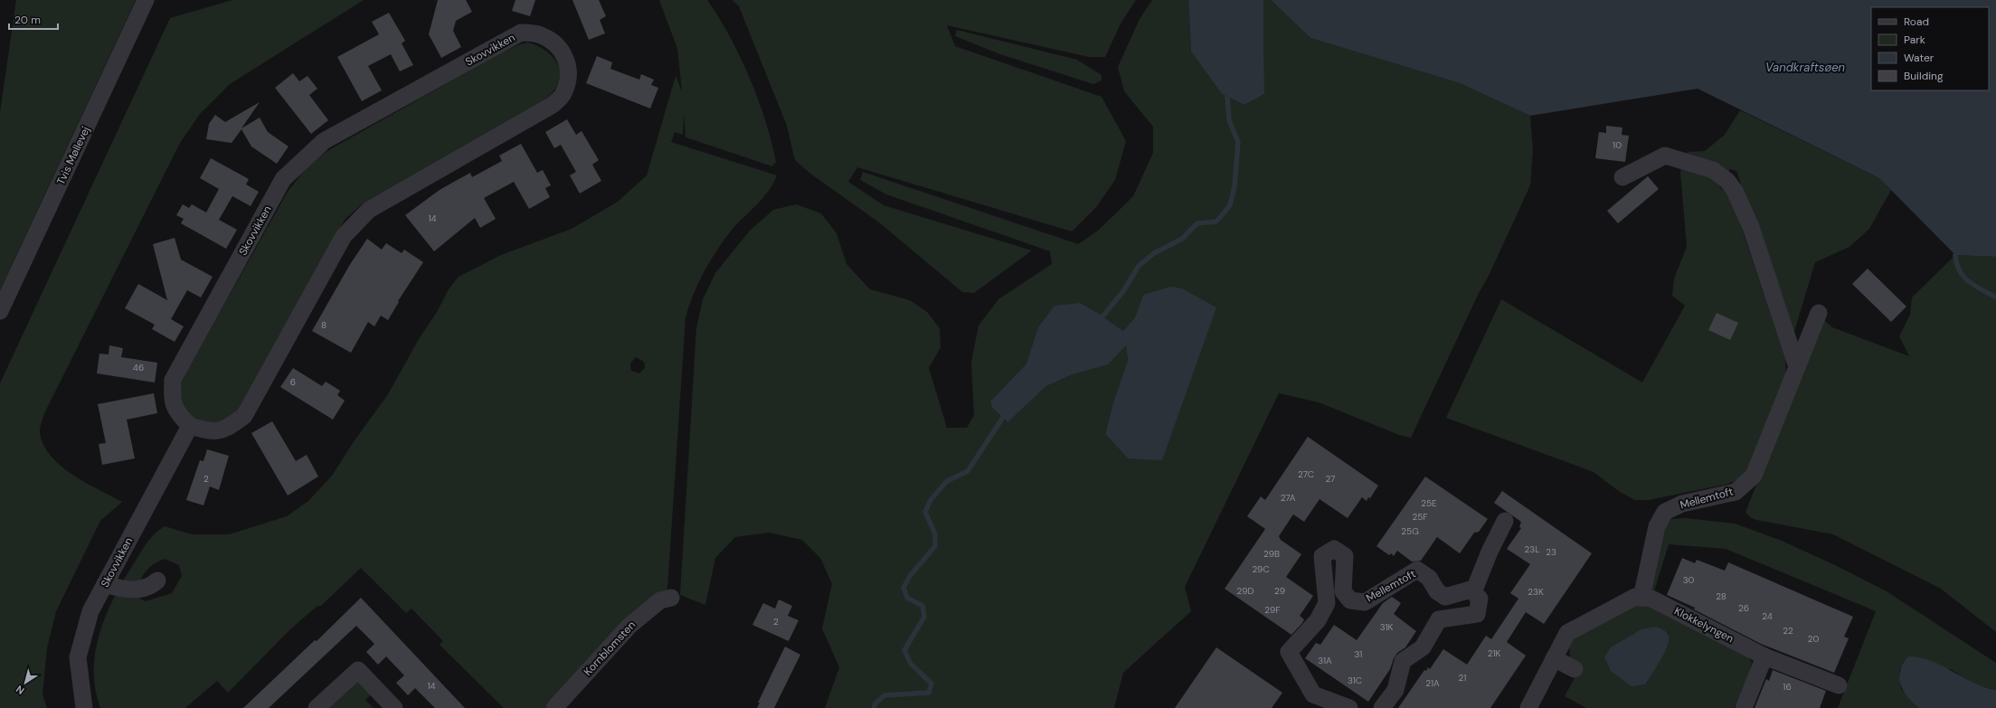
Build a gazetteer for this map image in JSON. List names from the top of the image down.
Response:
{
  "streets": {
    "street": [
      "Skovvikken",
      "Tvis Møllevej",
      "Mellemtoft",
      "Klokkelyngen",
      "Kornblomsten"
    ]
  },
  "crossings": [
    ["Mellemtoft", "Klokkelyngen"]
  ],
  "water": ["Vandkraftsøen"],
  "house_numbers": [
    "10",
    "14",
    "8",
    "46",
    "6",
    "27C",
    "2",
    "27",
    "27A",
    "25E",
    "25F",
    "25G",
    "23L",
    "23",
    "29B",
    "29C",
    "30",
    "29D",
    "29",
    "23K",
    "28",
    "26",
    "29F",
    "24",
    "2",
    "31K",
    "22",
    "20",
    "21K",
    "31",
    "31A",
    "21",
    "31C",
    "21A",
    "14",
    "16"
  ],
  "legend": [
    "Road",
    "Park",
    "Water",
    "Building"
  ],
  "scale_bar": "20 m",
  "north": "bottom left"
}
